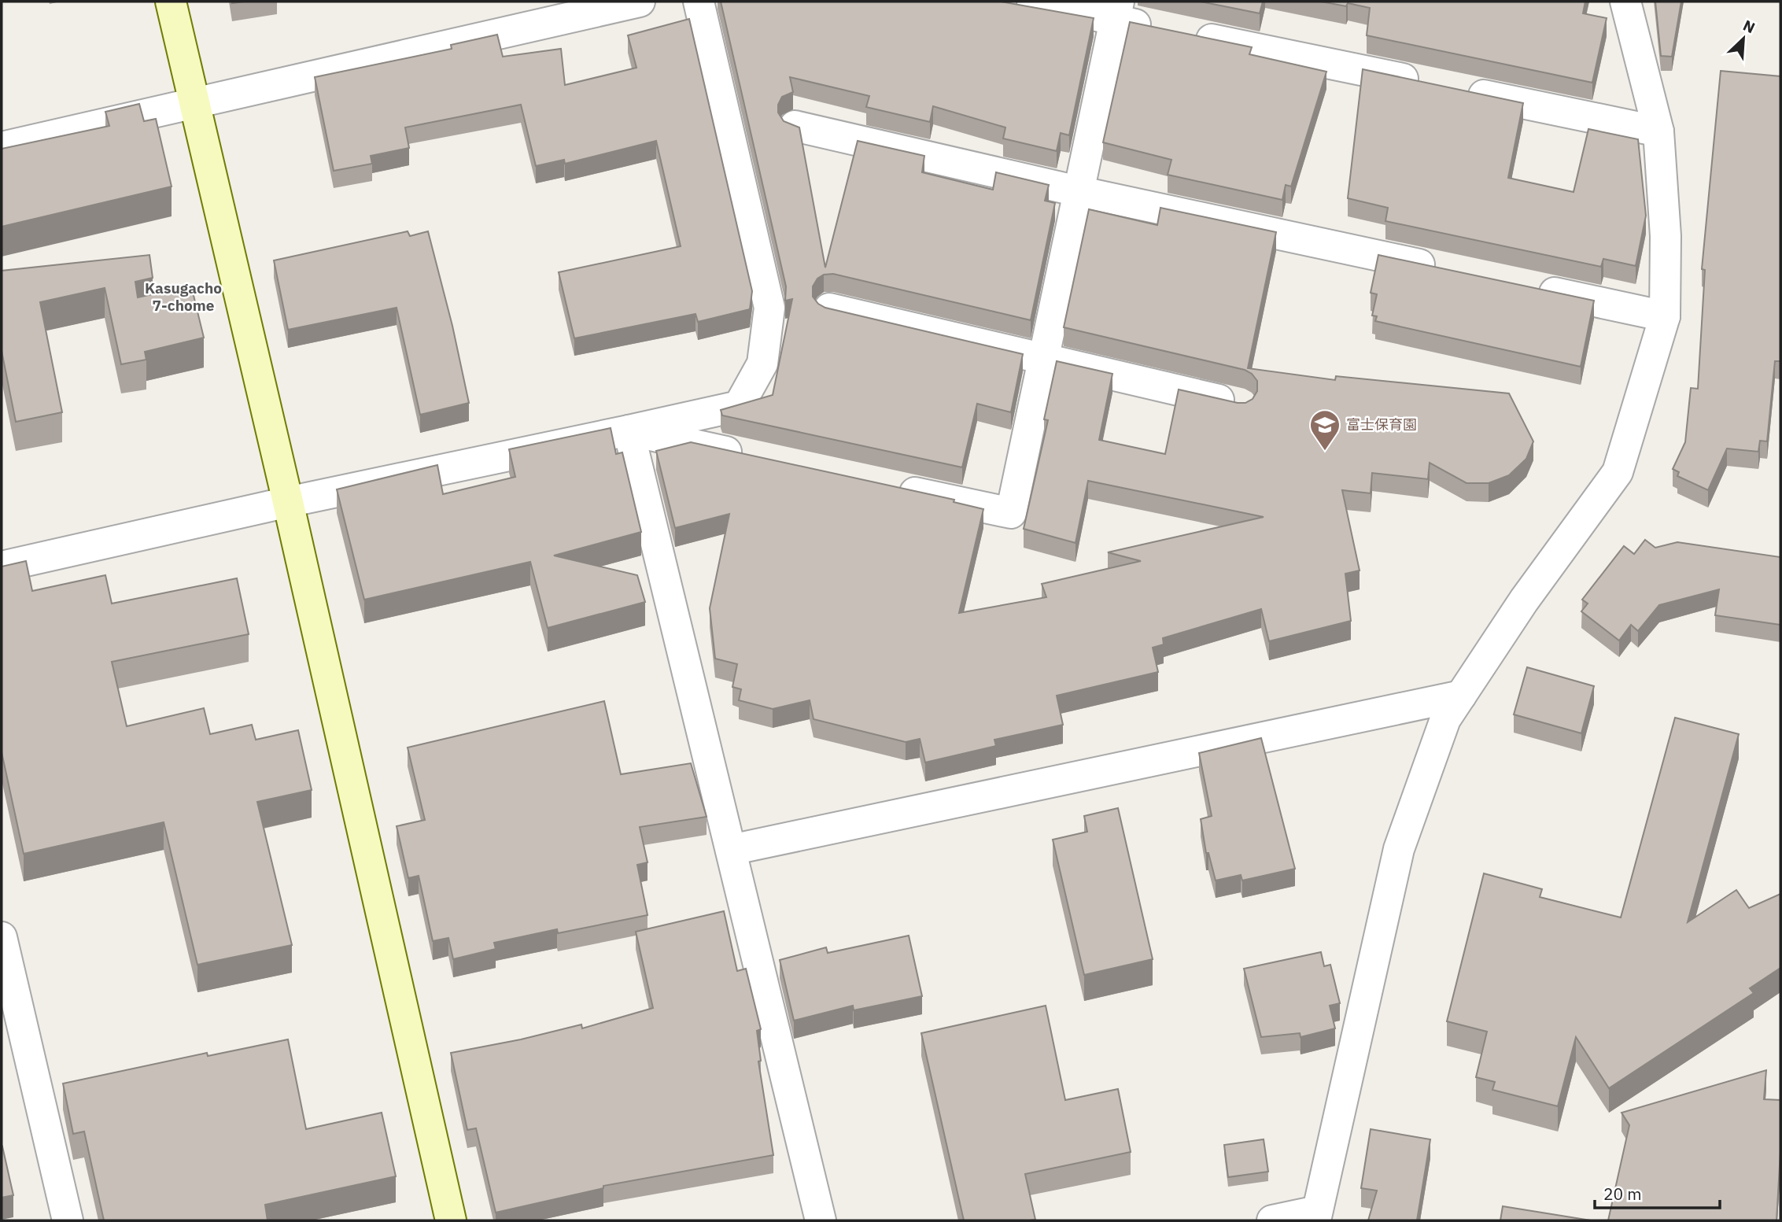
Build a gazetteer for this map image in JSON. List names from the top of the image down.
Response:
{
  "districts": ["Kasugacho 7-chome"],
  "places": {
    "school or university": ["富士保育園"]
  },
  "scale_bar": "20 m",
  "north": "top right"
}
